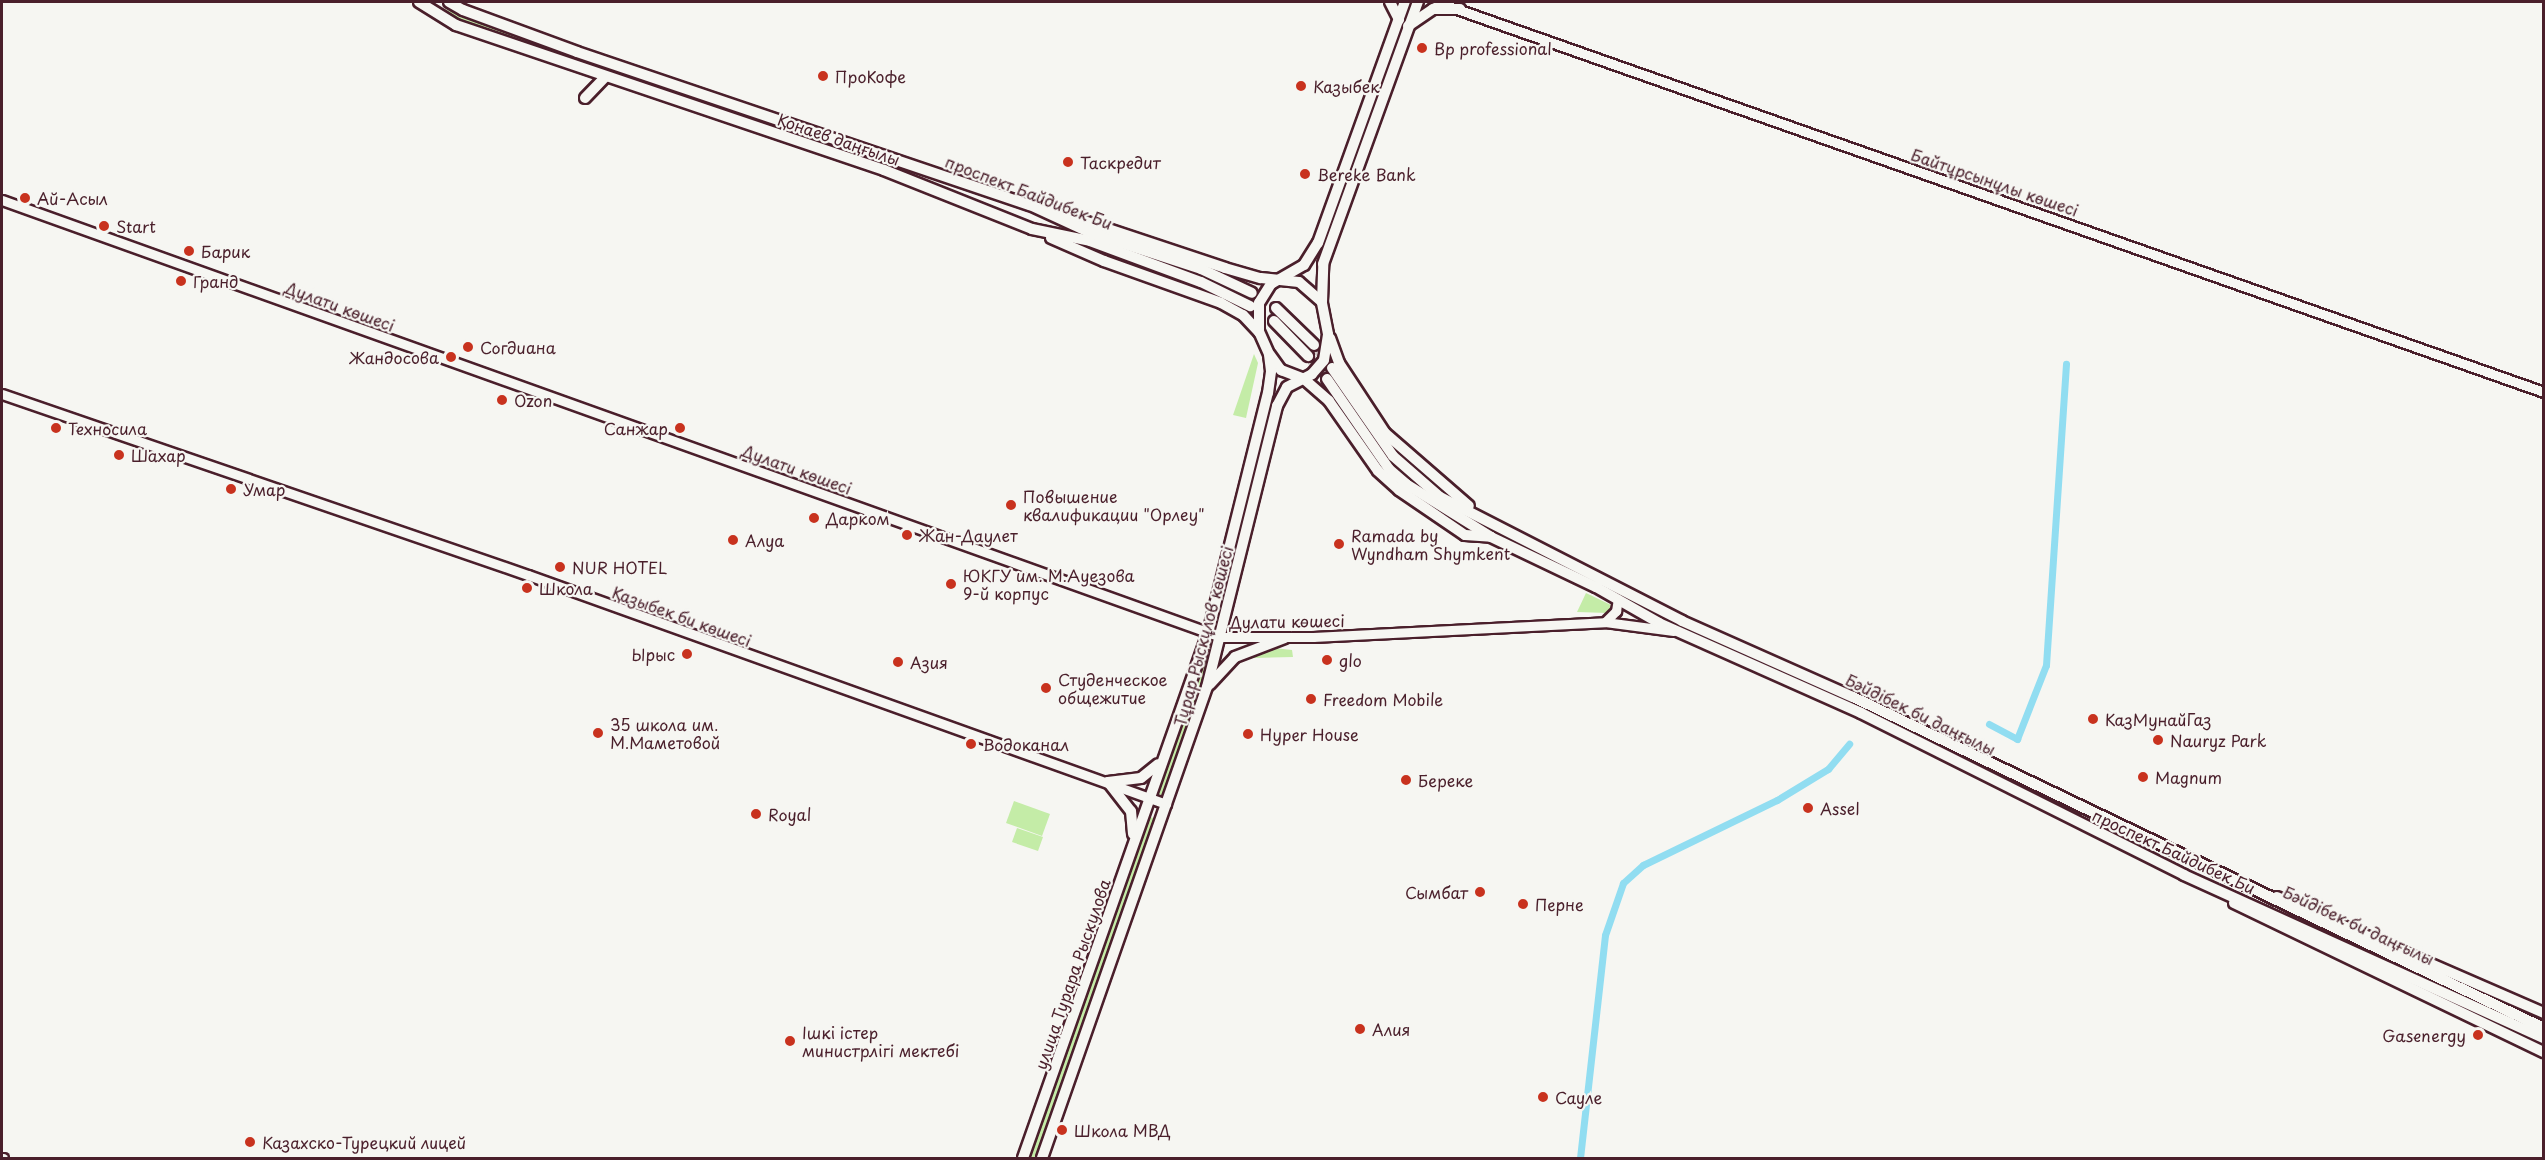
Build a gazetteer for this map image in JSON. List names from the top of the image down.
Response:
{
  "streets": {
    "main road": [
      "Қонаев даңғылы",
      "Байтұрсынұлы көшесі",
      "проспект Байдибек Би",
      "Дулати көшесі",
      "Қазыбек би көшесі",
      "Тұрар Рыскұлов көшесі",
      "Бәйдібек би даңғылы",
      "улица Турара Рыскулова"
    ]
  },
  "crossings": [
    ["проспект Байдибек Би", "Бәйдібек би даңғылы"],
    ["Дулати көшесі", "Тұрар Рыскұлов көшесі"],
    ["Дулати көшесі", "Бәйдібек би даңғылы"],
    ["Қазыбек би көшесі", "Тұрар Рыскұлов көшесі"],
    ["Қазыбек би көшесі", "улица Турара Рыскулова"],
    ["Тұрар Рыскұлов көшесі", "улица Турара Рыскулова"]
  ],
  "places": [
    "Bp professional",
    "ПроКофе",
    "Казыбек",
    "Таскредит",
    "Bereke Bank",
    "Ай-Асыл",
    "Start",
    "Барик",
    "Гранд",
    "Согдиана",
    "Жандосова",
    "Ozon",
    "Техносила",
    "Санжар",
    "Шахар",
    "Умар",
    "Повышение квалификации \"Орлеу\"",
    "Дарком",
    "Жан-Даулет",
    "Алуа",
    "Ramada by Wyndham Shymkent",
    "NUR HOTEL",
    "ЮКГУ им. М.Ауезова 9-й корпус",
    "Школа",
    "Ырыс",
    "glo",
    "Азия",
    "Студенческое общежитие",
    "Freedom Mobile",
    "КазМунайГаз",
    "35 школа им. М.Маметовой",
    "Hyper House",
    "Nauryz Park",
    "Водоканал",
    "Magnum",
    "Береке",
    "Assel",
    "Royal",
    "Сымбат",
    "Перне",
    "Алия",
    "Gasenergy",
    "Ішкі істер министрлігі мектебі",
    "Сауле",
    "Школа МВД",
    "Казахско-Турецкий лицей"
  ]
}
